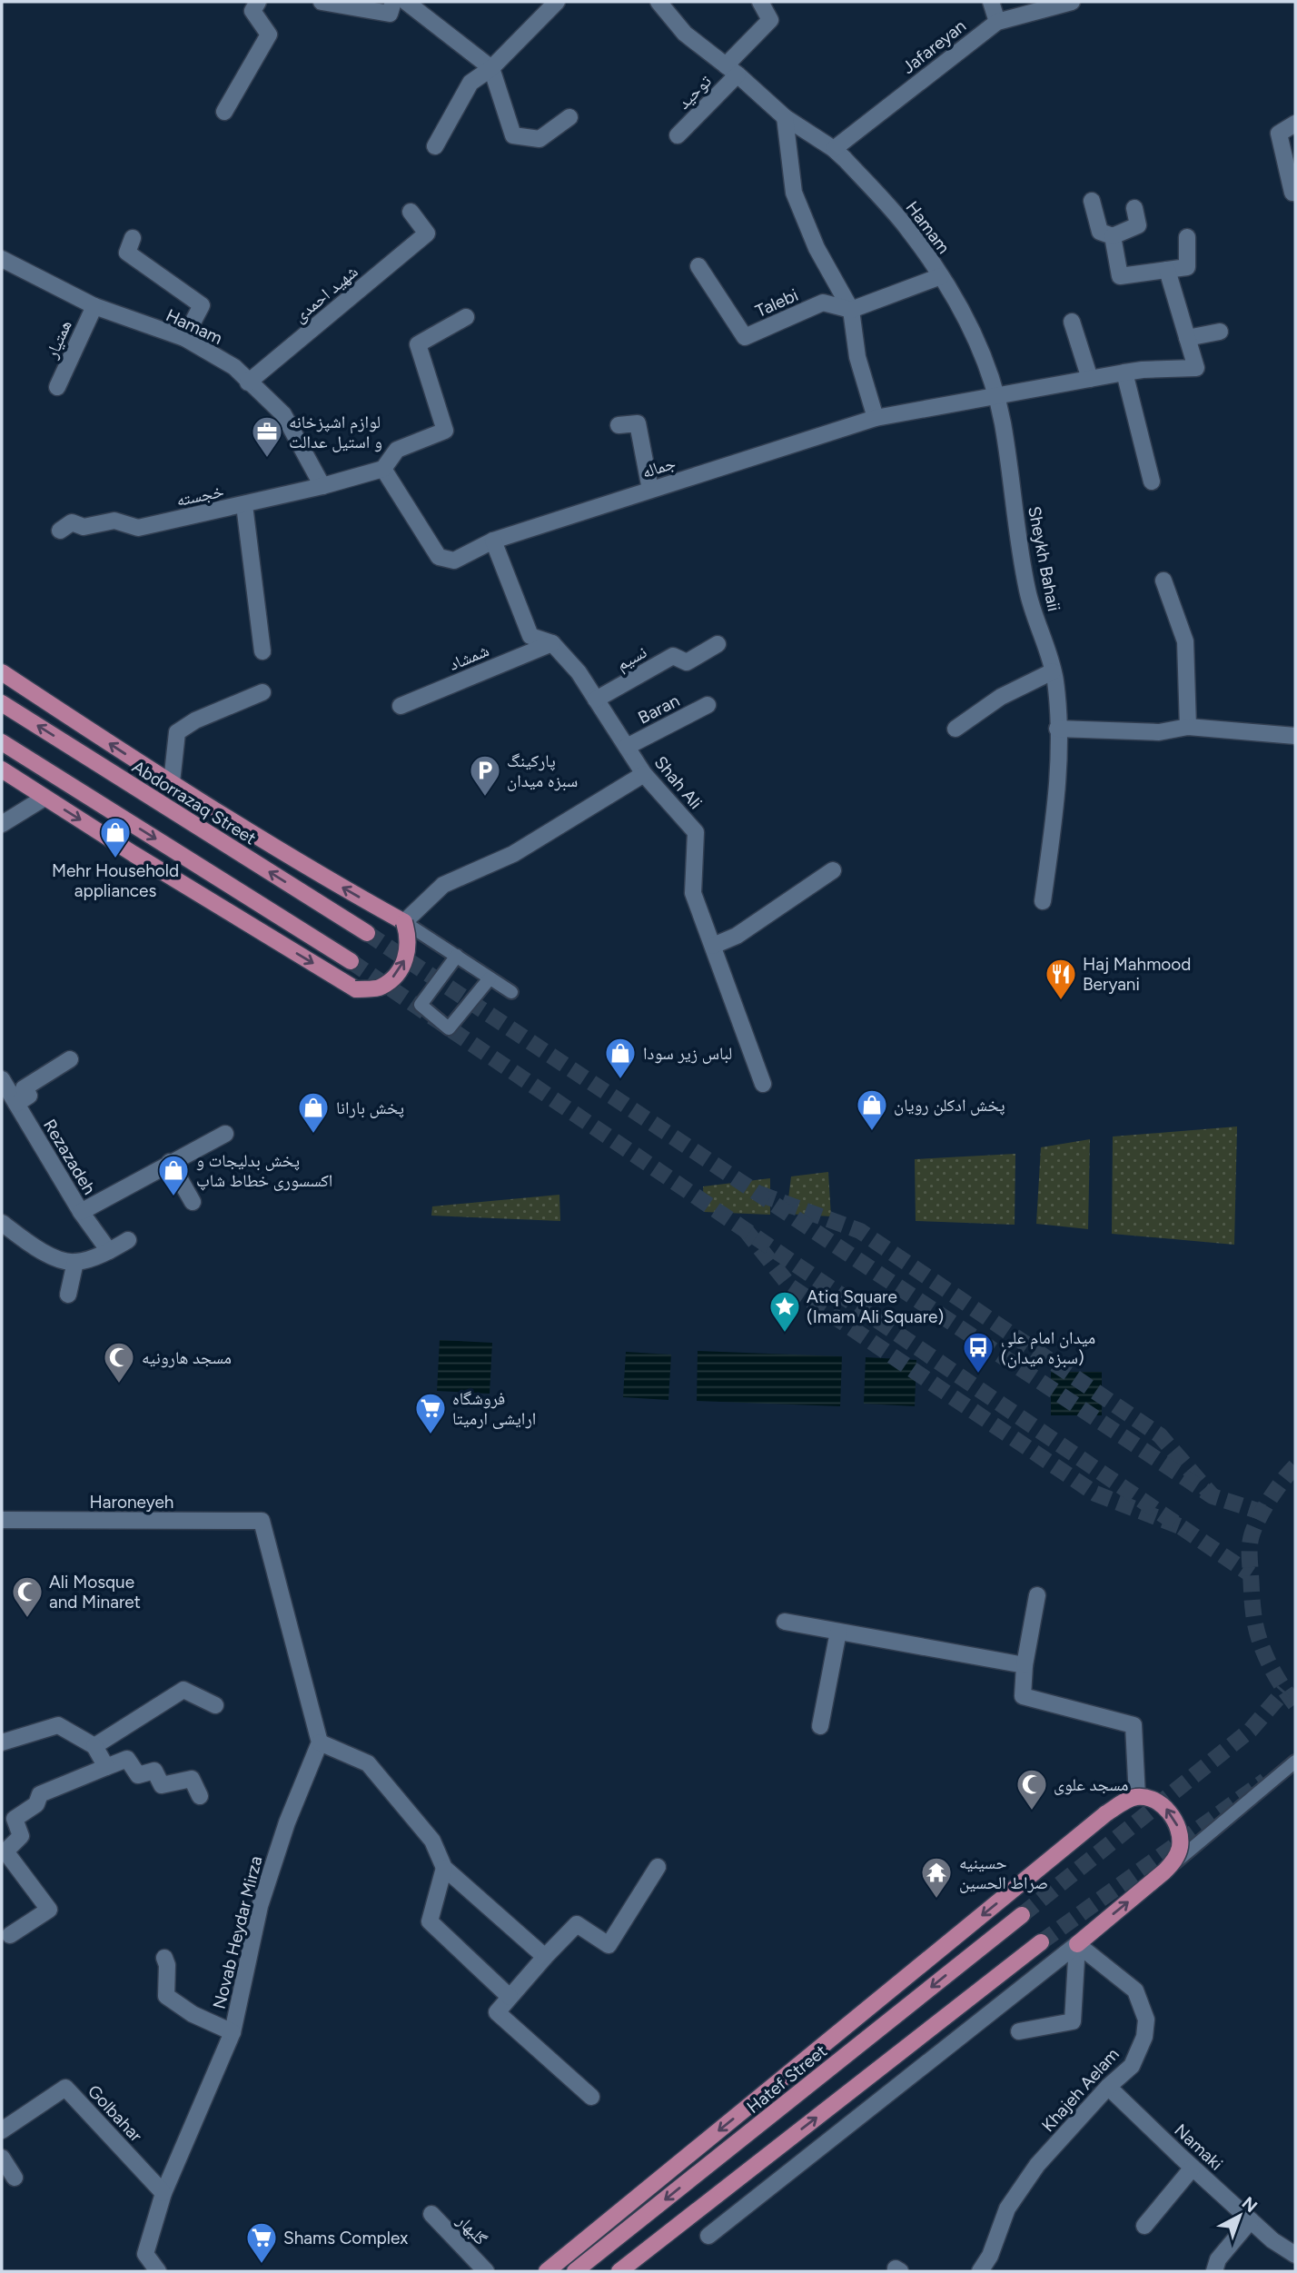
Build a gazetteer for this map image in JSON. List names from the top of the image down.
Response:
{
  "streets": {
    "main road": ["Abdorrazaq Street", "Hatef Street"],
    "street": [
      "Jafareyan",
      "توحید",
      "Hamam",
      "شهید احمدی",
      "Talebi",
      "همتیار",
      "جماله",
      "خجسته",
      "Sheykh Bahaii",
      "شمشاد",
      "نسیم",
      "Baran",
      "Shah Ali",
      "Rezazadeh",
      "Haroneyeh",
      "Novab Heydar Mirza",
      "Khajeh Aelam",
      "Golbahar",
      "Namaki",
      "گلبهار"
    ]
  },
  "crossings": [
    ["Jafareyan", "Hamam"],
    ["توحید", "Hamam"],
    ["Hamam", "شهید احمدی"],
    ["Hamam", "همتیار"],
    ["Hamam", "جماله"],
    ["Hamam", "Sheykh Bahaii"],
    ["جماله", "Sheykh Bahaii"],
    ["جماله", "Shah Ali"],
    ["شمشاد", "Shah Ali"],
    ["نسیم", "Shah Ali"],
    ["Baran", "Shah Ali"],
    ["Haroneyeh", "Novab Heydar Mirza"],
    ["Novab Heydar Mirza", "Golbahar"],
    ["Khajeh Aelam", "Namaki"]
  ],
  "places": {
    "office": ["لوازم اشپزخانه و استیل عدالت"],
    "parking": ["پارکینگ سبزه میدان"],
    "shop": [
      "Mehr Household appliances",
      "لباس زیر سودا",
      "پخش ادکلن رویان",
      "پخش بارانا",
      "پخش بدلیجات و اکسسوری خطاط شاپ"
    ],
    "restaurant": ["Haj Mahmood Beryani"],
    "place": ["Atiq Square (Imam Ali Square)"],
    "bus stop": ["میدان امام علی (سبزه میدان)"],
    "mosque": ["مسجد هارونیه", "Ali Mosque and Minaret", "مسجد علوی"],
    "supermarket": ["فروشگاه ارایشی ارمیتا", "Shams Complex"],
    "temple": ["حسینیه صراط الحسین"]
  },
  "north": "top right"
}
